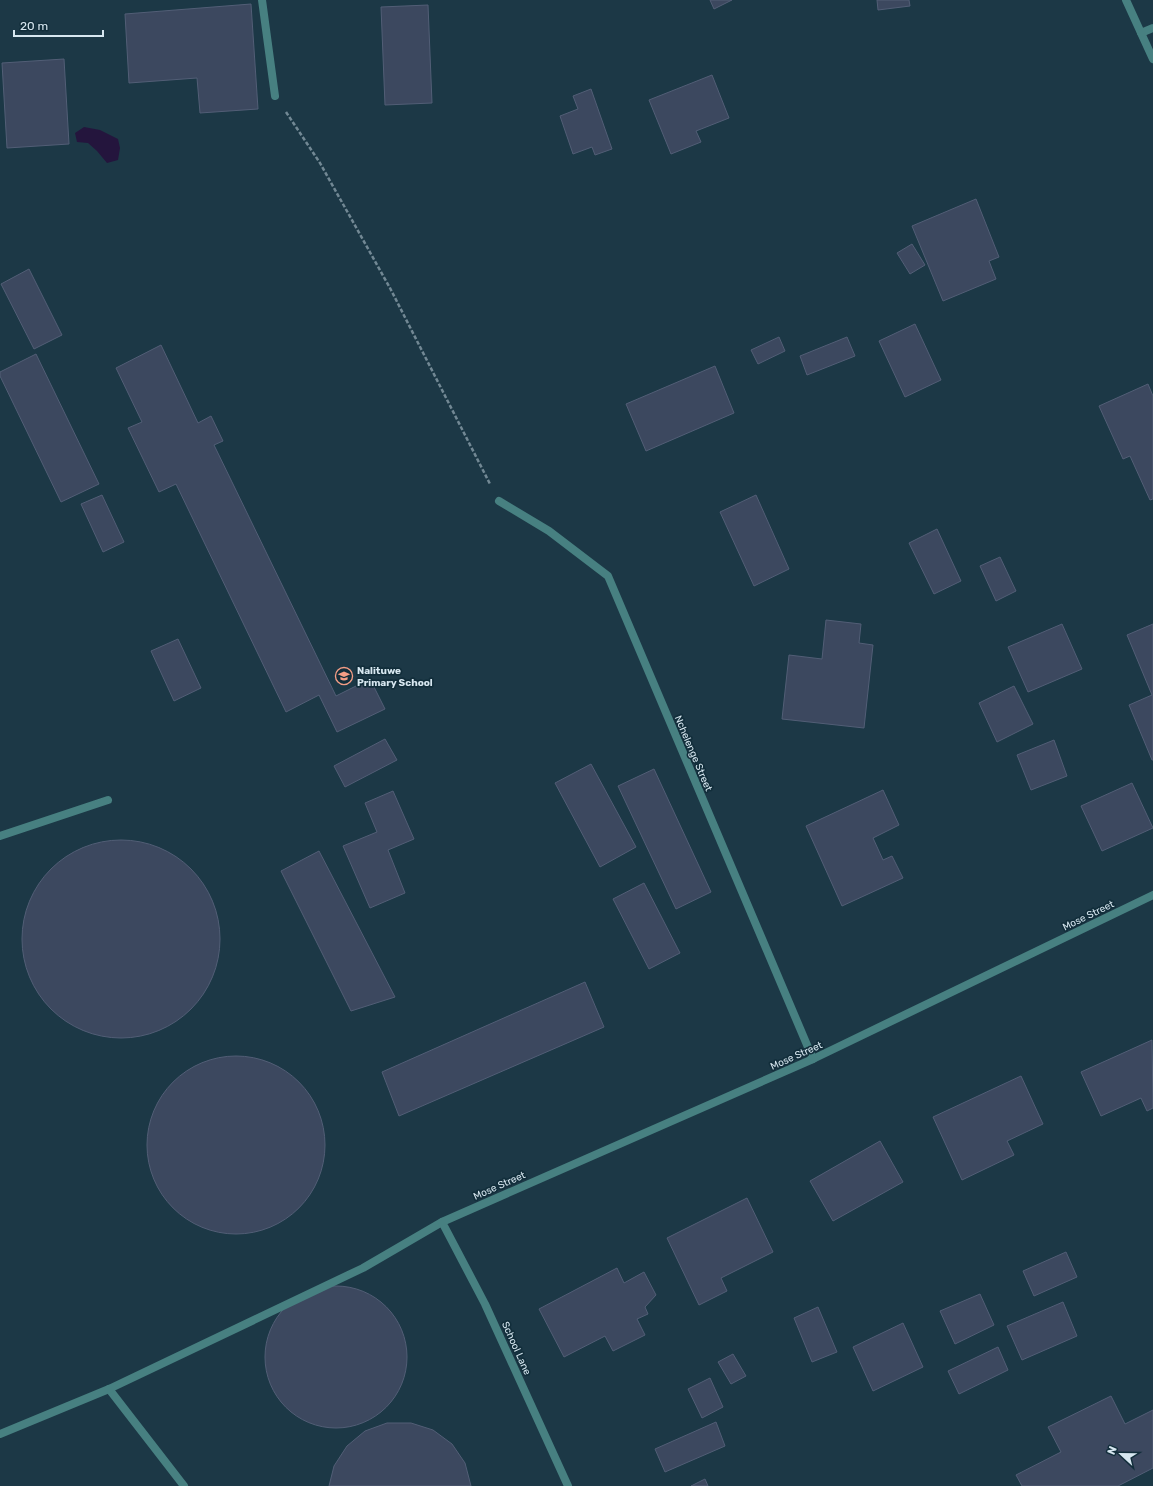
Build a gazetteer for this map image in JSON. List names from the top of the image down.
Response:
{
  "streets": {
    "street": ["Nchelenge Street", "Mose Street", "School Lane"]
  },
  "crossings": [
    ["Nchelenge Street", "Mose Street"],
    ["Mose Street", "School Lane"]
  ],
  "places": {
    "school or university": ["Nalituwe Primary School"]
  },
  "scale_bar": "20 m",
  "north": "left"
}
